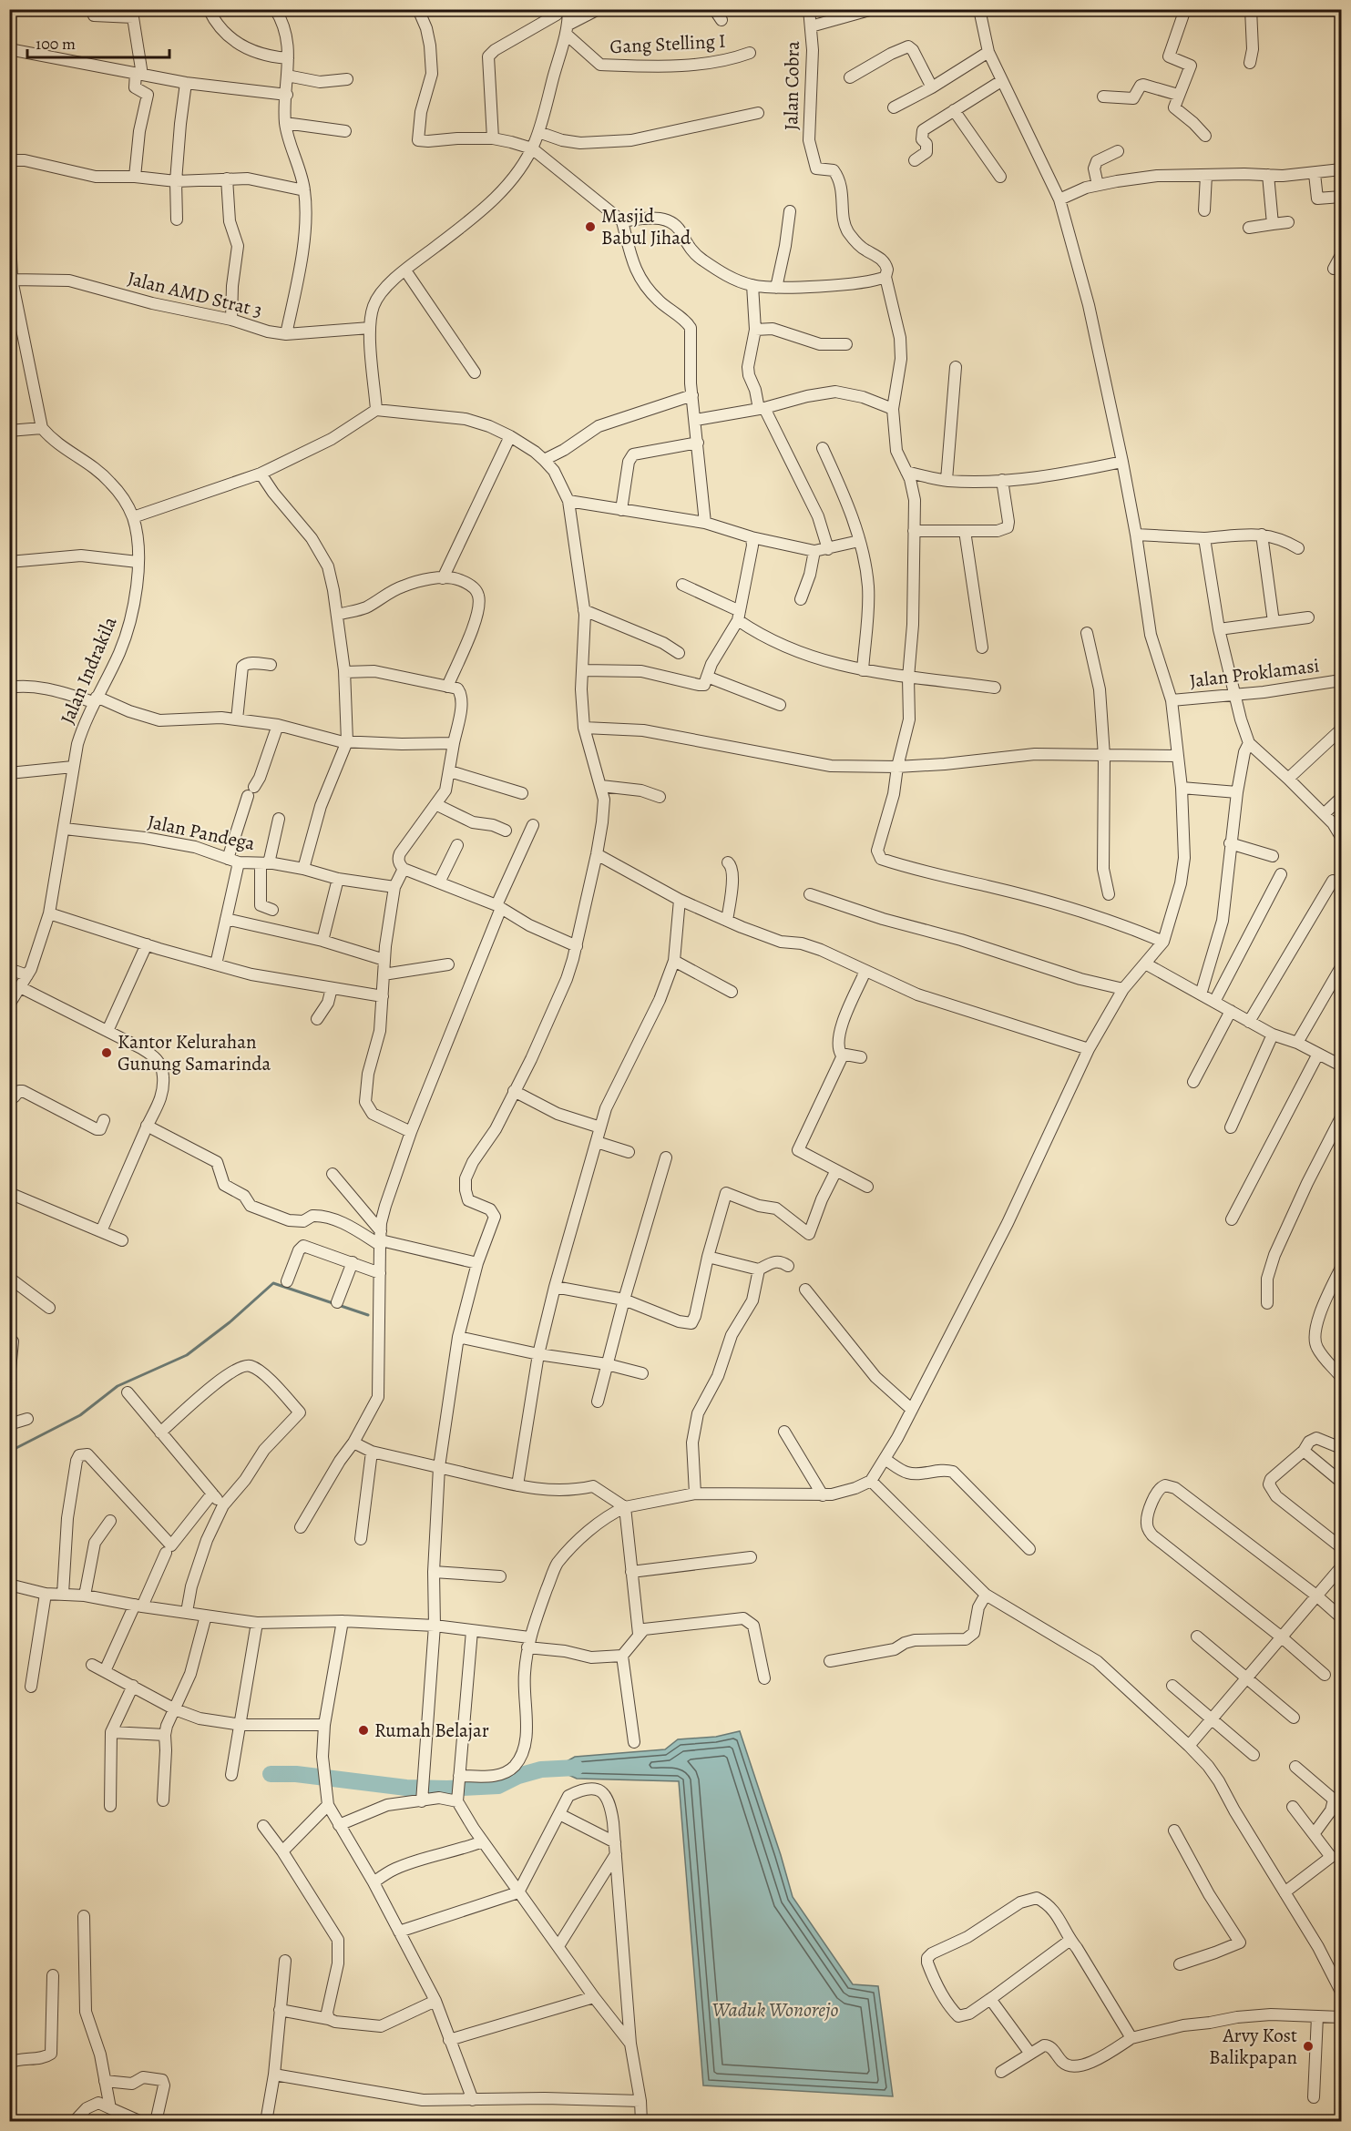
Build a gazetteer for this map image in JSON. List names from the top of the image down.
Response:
{
  "streets": {
    "street": [
      "Gang Stelling I",
      "Jalan Cobra",
      "Jalan AMD Strat 3",
      "Jalan Indrakila",
      "Jalan Proklamasi",
      "Jalan Pandega"
    ]
  },
  "crossings": [
    ["Jalan Indrakila", "Jalan Pandega"]
  ],
  "water": ["Waduk Wonorejo"],
  "places": [
    "Masjid Babul Jihad",
    "Kantor Kelurahan Gunung Samarinda",
    "Rumah Belajar",
    "Arvy Kost Balikpapan"
  ],
  "scale_bar": "100 m"
}
